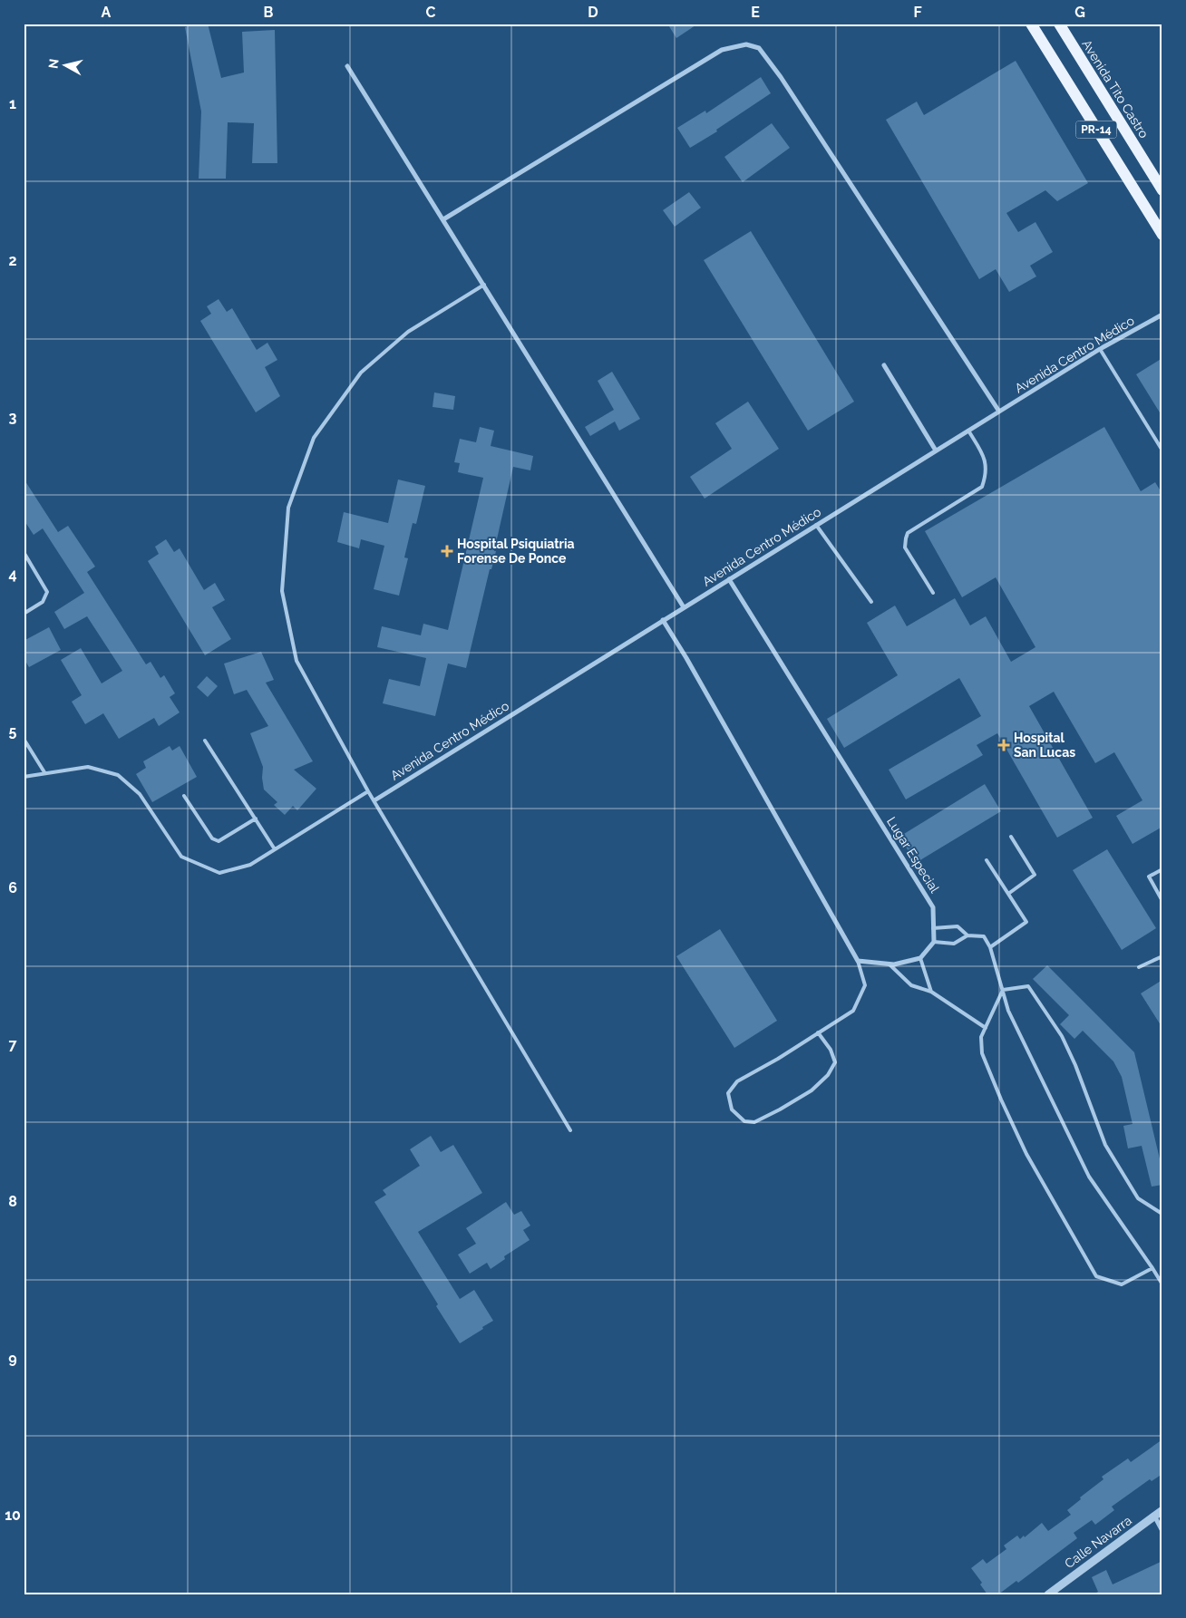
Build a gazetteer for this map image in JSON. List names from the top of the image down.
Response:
{
  "streets": {
    "main road": ["Avenida Tito Castro", "PR-14"],
    "street": ["Avenida Centro Médico", "Lugar Especial", "Calle Navarra"]
  },
  "crossings": [
    ["Avenida Centro Médico", "Lugar Especial"]
  ],
  "places": {
    "health": ["Hospital Psiquiatria Forense De Ponce", "Hospital San Lucas"]
  },
  "north": "left",
  "grid": {
    "columns": [
      "A",
      "B",
      "C",
      "D",
      "E",
      "F",
      "G"
    ],
    "rows": [
      "1",
      "2",
      "3",
      "4",
      "5",
      "6",
      "7",
      "8",
      "9",
      "10"
    ]
  }
}
